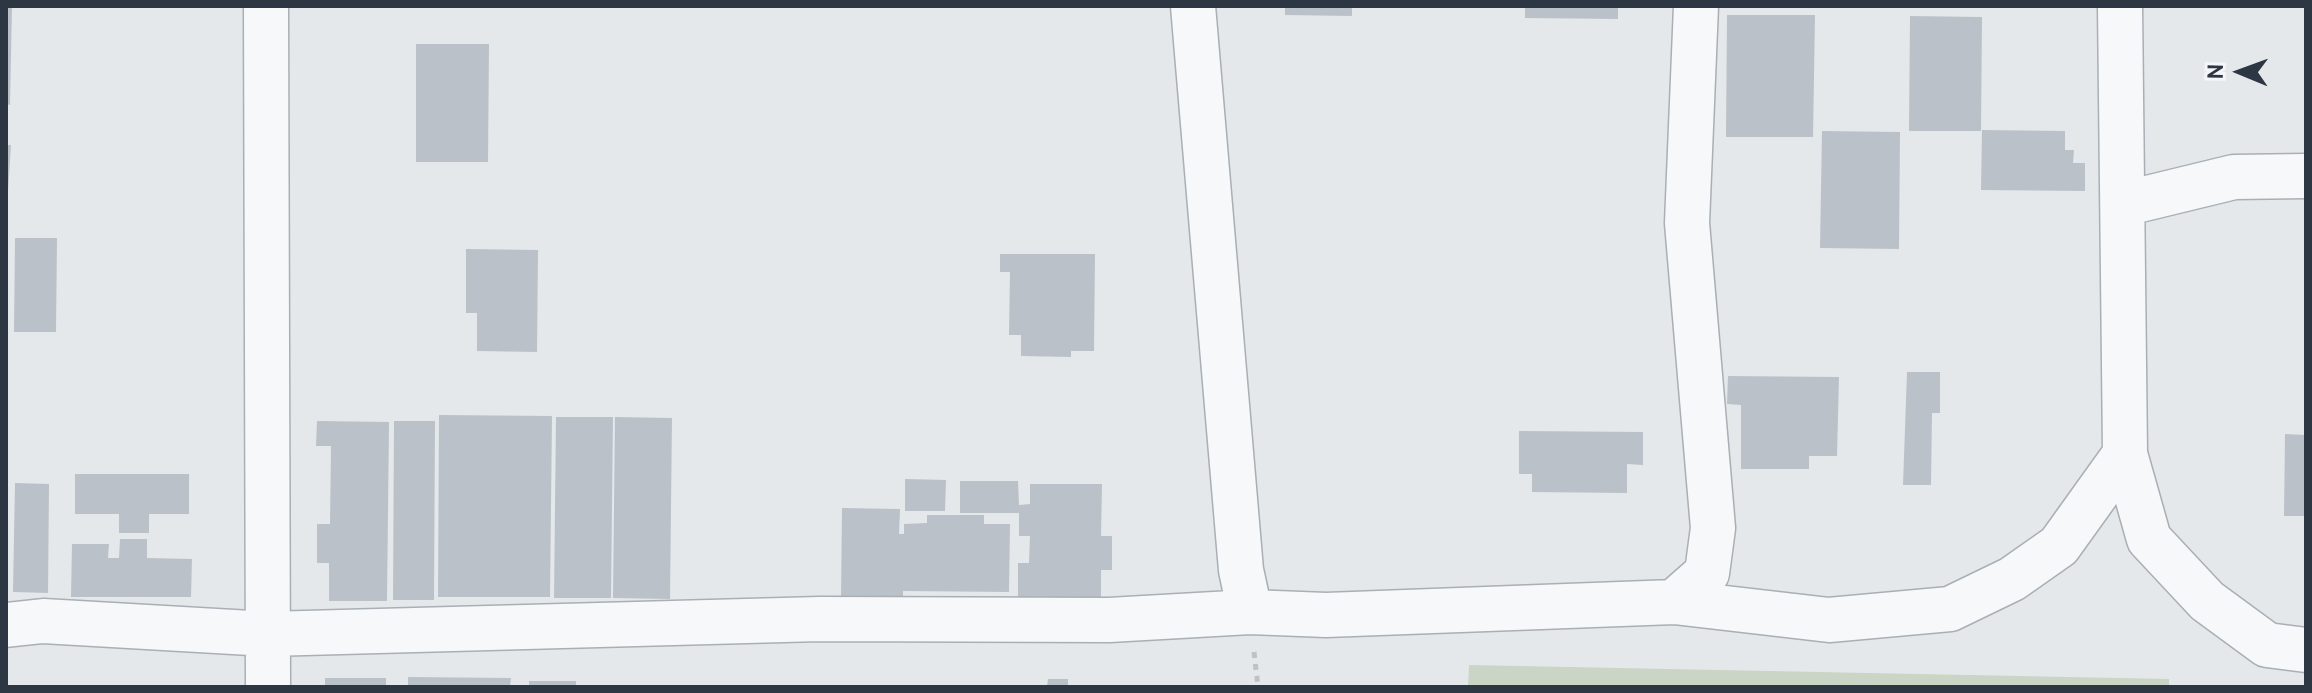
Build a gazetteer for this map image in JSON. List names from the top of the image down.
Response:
{
  "north": "left"
}
